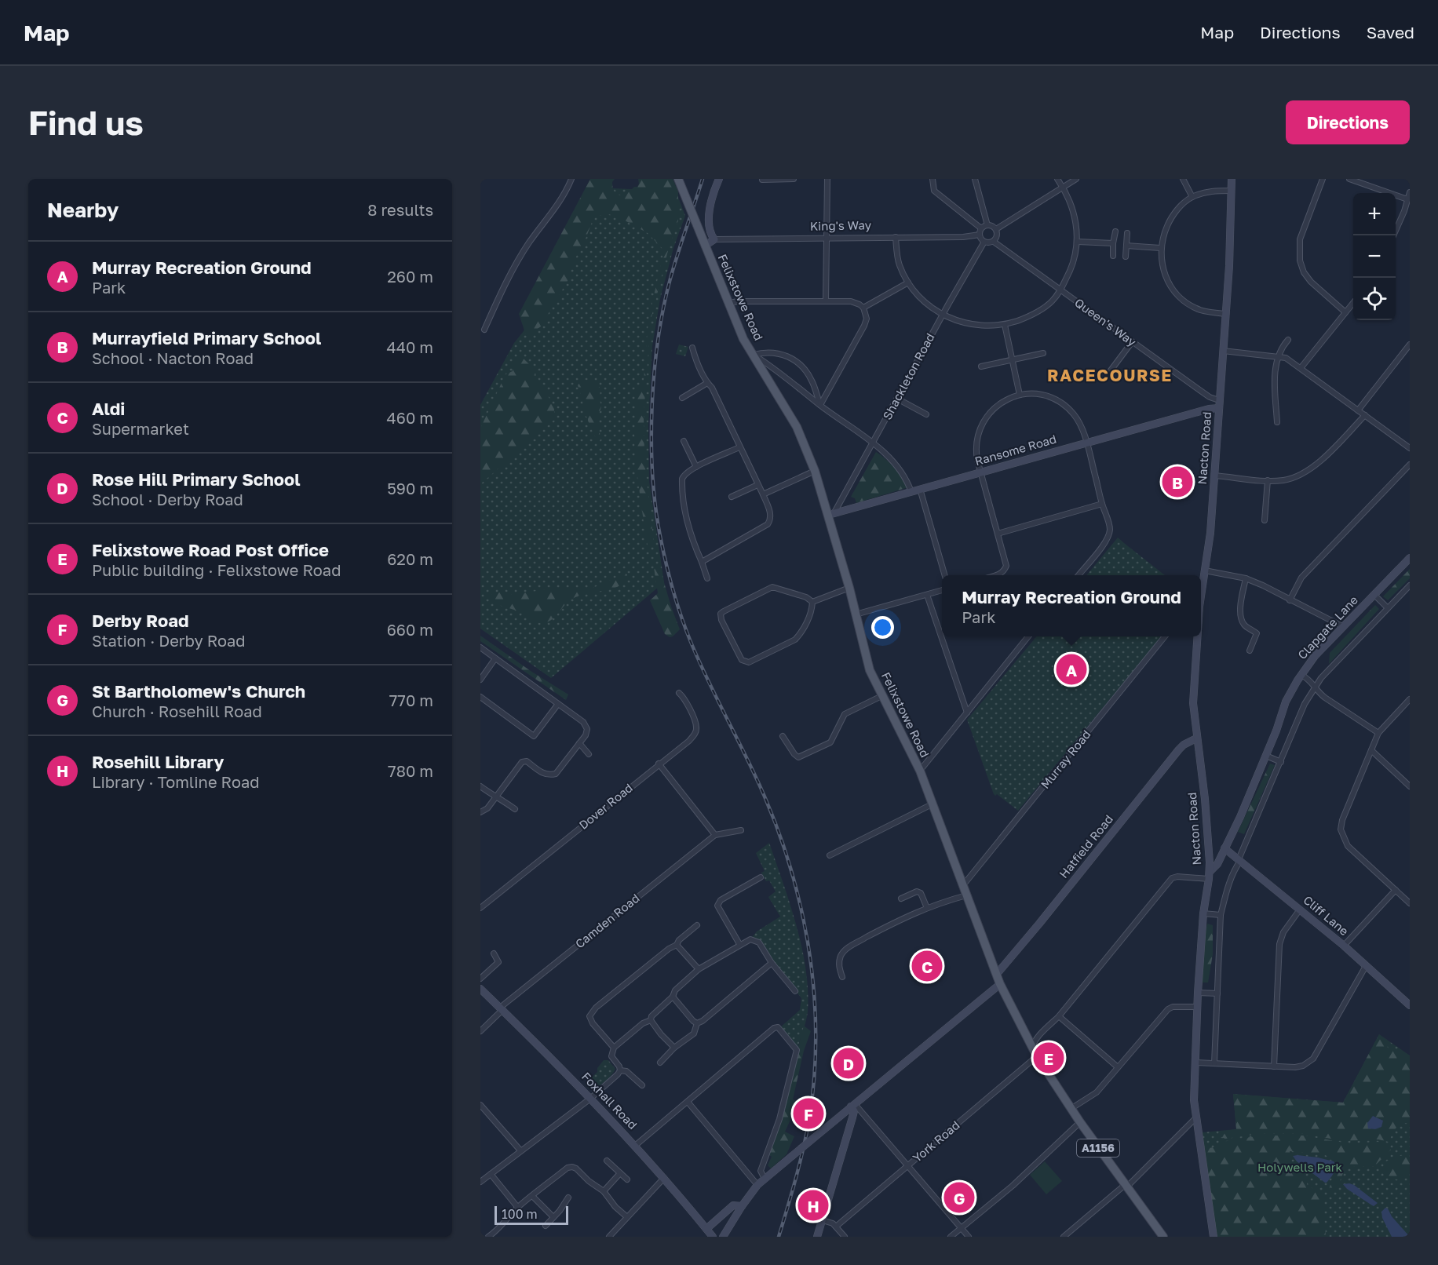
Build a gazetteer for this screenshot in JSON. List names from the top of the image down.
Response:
{
  "streets": {
    "main road": ["Felixstowe Road", "A1156"],
    "street": [
      "King's Way",
      "Queen's Way",
      "Shackleton Road",
      "Nacton Road",
      "Ransome Road",
      "Clapgate Lane",
      "Murray Road",
      "Dover Road",
      "Hatfield Road",
      "Cliff Lane",
      "Camden Road",
      "Foxhall Road",
      "York Road"
    ]
  },
  "crossings": [
    ["King's Way", "Queen's Way"],
    ["King's Way", "Shackleton Road"],
    ["Felixstowe Road", "Shackleton Road"],
    ["Felixstowe Road", "Ransome Road"],
    ["Felixstowe Road", "Murray Road"],
    ["Felixstowe Road", "Hatfield Road"],
    ["Felixstowe Road", "York Road"],
    ["Queen's Way", "Shackleton Road"],
    ["Queen's Way", "Nacton Road"],
    ["Shackleton Road", "Ransome Road"],
    ["Nacton Road", "Ransome Road"],
    ["Nacton Road", "Clapgate Lane"],
    ["Nacton Road", "Hatfield Road"],
    ["Clapgate Lane", "Cliff Lane"],
    ["Camden Road", "Foxhall Road"]
  ],
  "districts": ["RACECOURSE"],
  "parks": ["Holywells Park"],
  "scale_bar": "100 m",
  "page": {
    "header": "Map",
    "nav": ["Map", "Directions", "Saved"],
    "buttons": "Directions",
    "title": "Find us",
    "heading": ["Nearby", "8 results"],
    "map_buttons": ["+", "−"],
    "list": [
      {
        "mark": "A",
        "name": "Murray Recreation Ground",
        "note": "Park",
        "value": "260 m"
      },
      {
        "mark": "B",
        "name": "Murrayfield Primary School",
        "note": "School · Nacton Road",
        "value": "440 m"
      },
      {
        "mark": "C",
        "name": "Aldi",
        "note": "Supermarket",
        "value": "460 m"
      },
      {
        "mark": "D",
        "name": "Rose Hill Primary School",
        "note": "School · Derby Road",
        "value": "590 m"
      },
      {
        "mark": "E",
        "name": "Felixstowe Road Post Office",
        "note": "Public building · Felixstowe Road",
        "value": "620 m"
      },
      {
        "mark": "F",
        "name": "Derby Road",
        "note": "Station · Derby Road",
        "value": "660 m"
      },
      {
        "mark": "G",
        "name": "St Bartholomew's Church",
        "note": "Church · Rosehill Road",
        "value": "770 m"
      },
      {
        "mark": "H",
        "name": "Rosehill Library",
        "note": "Library · Tomline Road",
        "value": "780 m"
      }
    ],
    "pins": [
      "B",
      "A",
      "C",
      "E",
      "D",
      "F",
      "G",
      "H"
    ],
    "popup": ["Murray Recreation Ground", "Park"],
    "scale": "100 m"
  }
}
